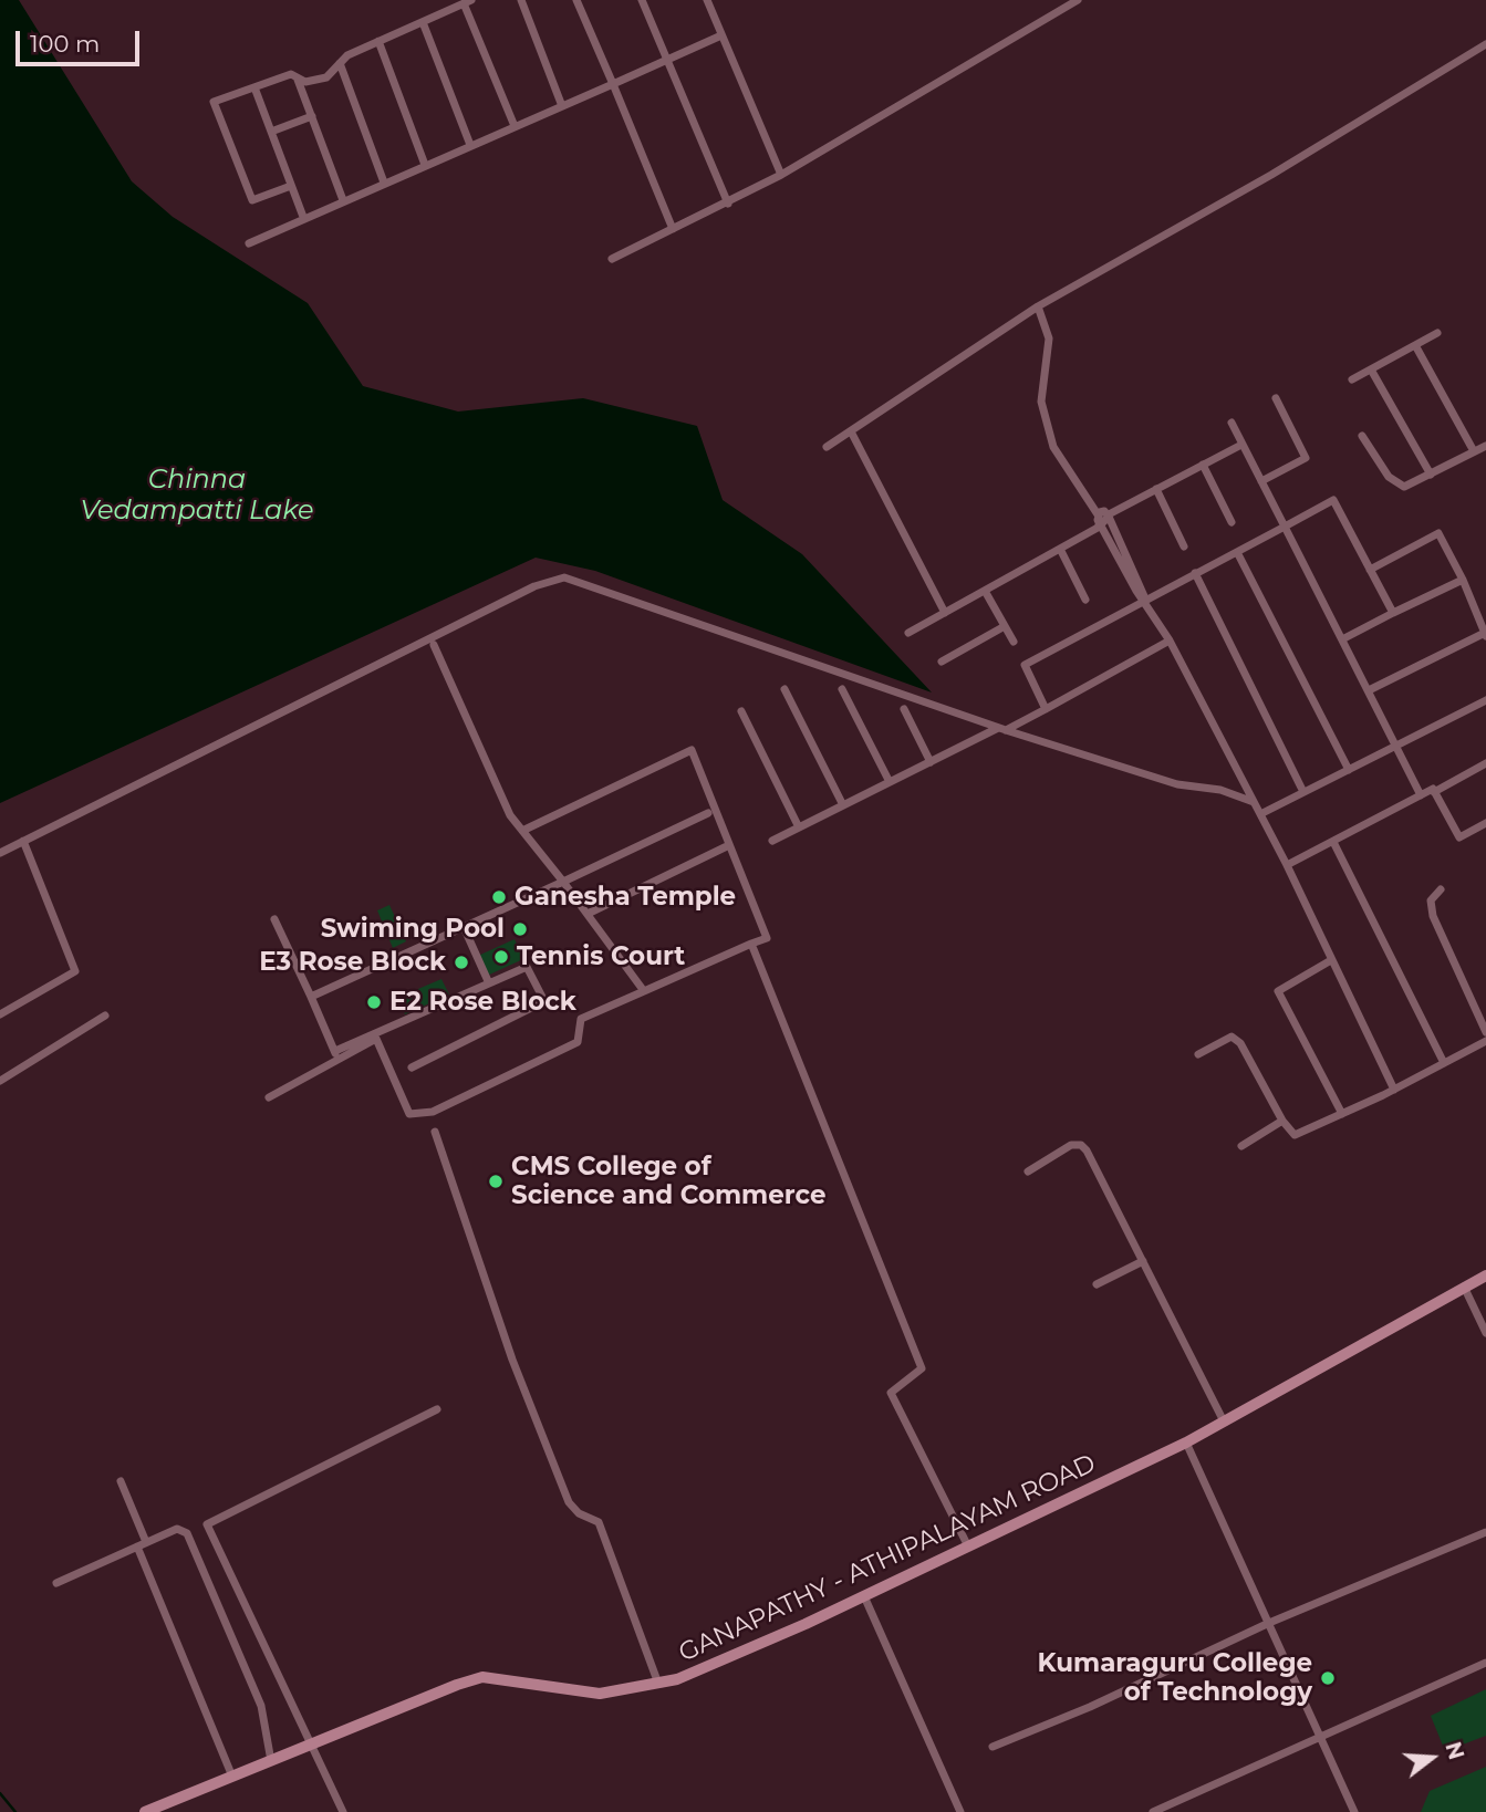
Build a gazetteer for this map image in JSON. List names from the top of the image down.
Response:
{
  "streets": {
    "main road": ["GANAPATHY - ATHIPALAYAM ROAD"]
  },
  "water": ["Chinna Vedampatti Lake"],
  "places": [
    "Ganesha Temple",
    "Swiming Pool",
    "Tennis Court",
    "E3 Rose Block",
    "E2 Rose Block",
    "CMS College of Science and Commerce",
    "Kumaraguru College of Technology"
  ],
  "scale_bar": "100 m",
  "north": "right"
}
